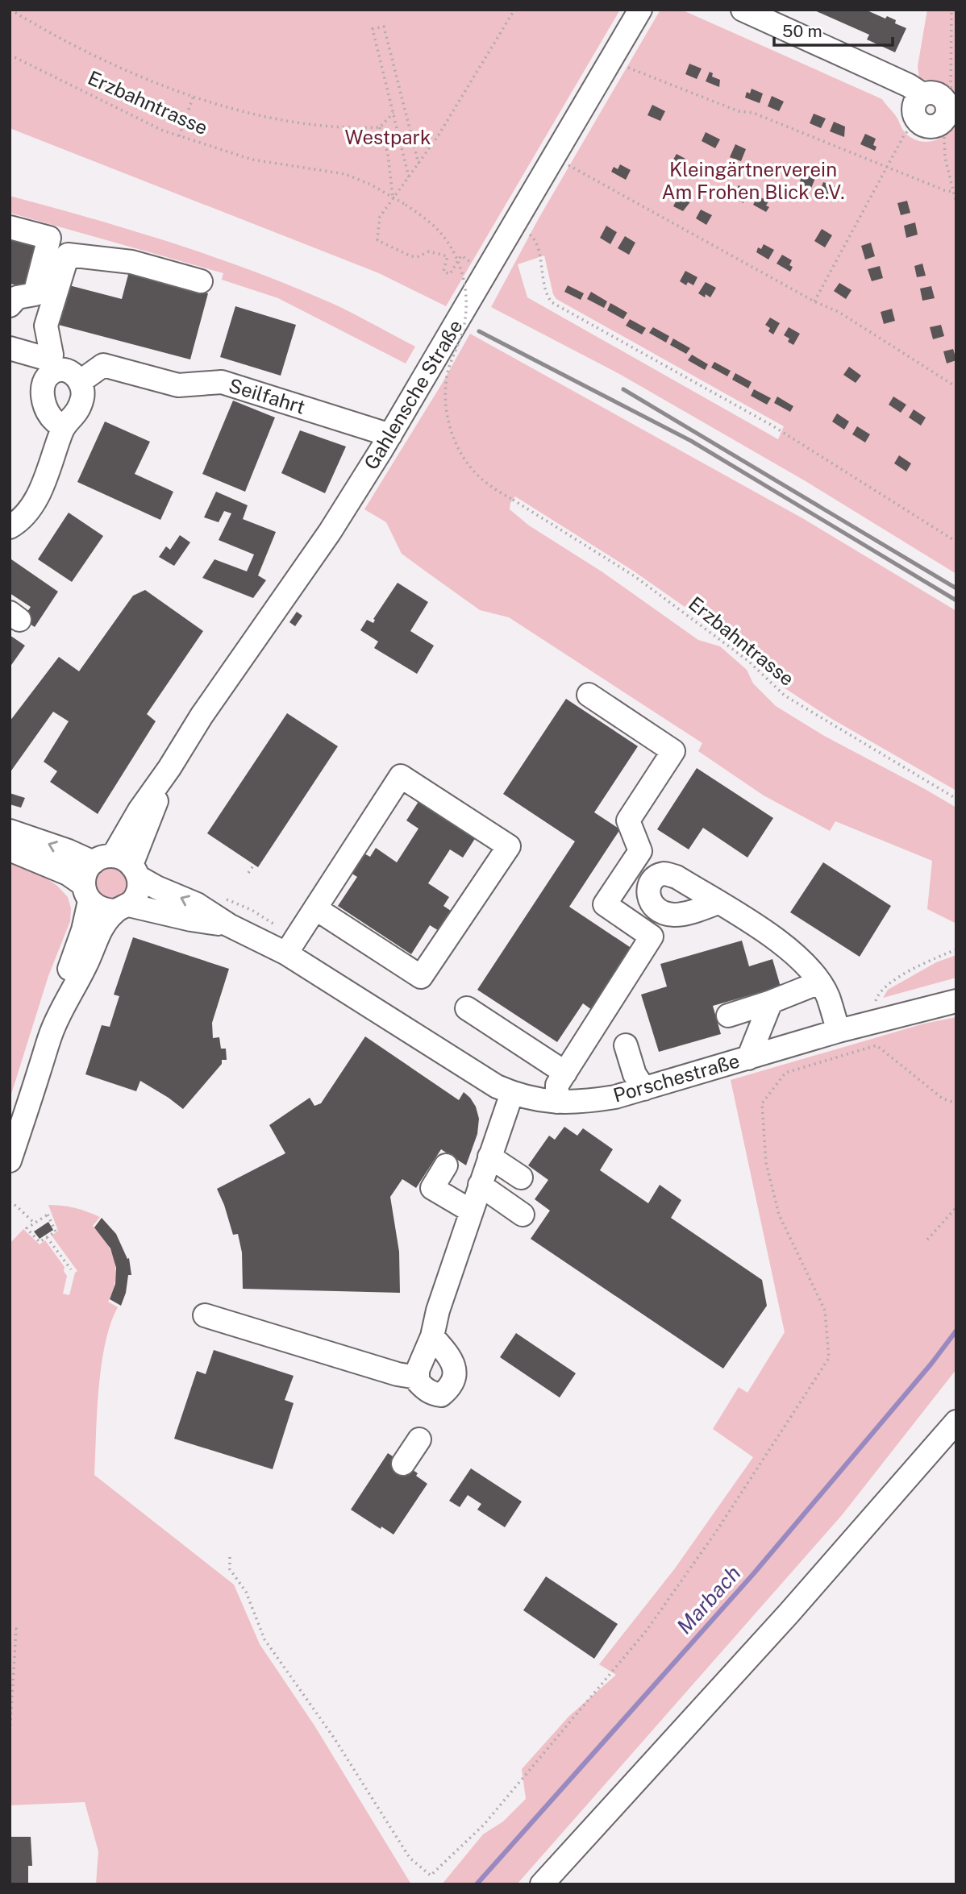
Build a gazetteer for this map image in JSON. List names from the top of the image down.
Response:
{
  "streets": {
    "street": ["Gahlensche Straße", "Seilfahrt", "Porschestraße"],
    "path": ["Erzbahntrasse"]
  },
  "crossings": [
    ["Gahlensche Straße", "Seilfahrt"],
    ["Gahlensche Straße", "Porschestraße"]
  ],
  "water": ["Marbach"],
  "parks": ["Westpark", "Kleingärtnerverein Am Frohen Blick e.V."],
  "scale_bar": "50 m"
}
